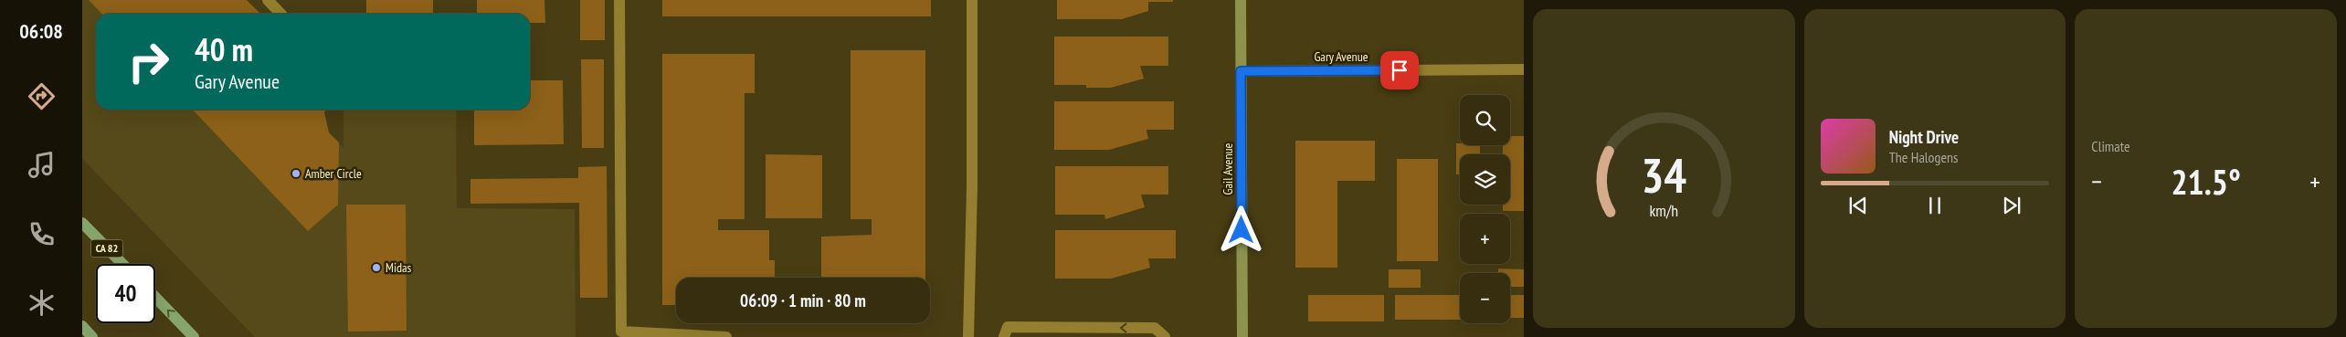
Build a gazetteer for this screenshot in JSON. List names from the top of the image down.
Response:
{
  "streets": {
    "main road": ["CA 82"],
    "street": ["Gary Avenue", "Gail Avenue"]
  },
  "crossings": [
    ["Gary Avenue", "Gail Avenue"]
  ],
  "places": ["Amber Circle", "Midas"],
  "page": {
    "tabs": "06:08",
    "tile": "Climate",
    "turn": ["40 m", "Gary Avenue"],
    "map_buttons": ["+", "−"],
    "song": ["Night Drive", "The Halogens"],
    "heat": ["−", "21.5°", "+"],
    "limit": "40",
    "trip": "06:09 · 1 min · 80 m",
    "gauge": ["34", "km/h"]
  }
}
